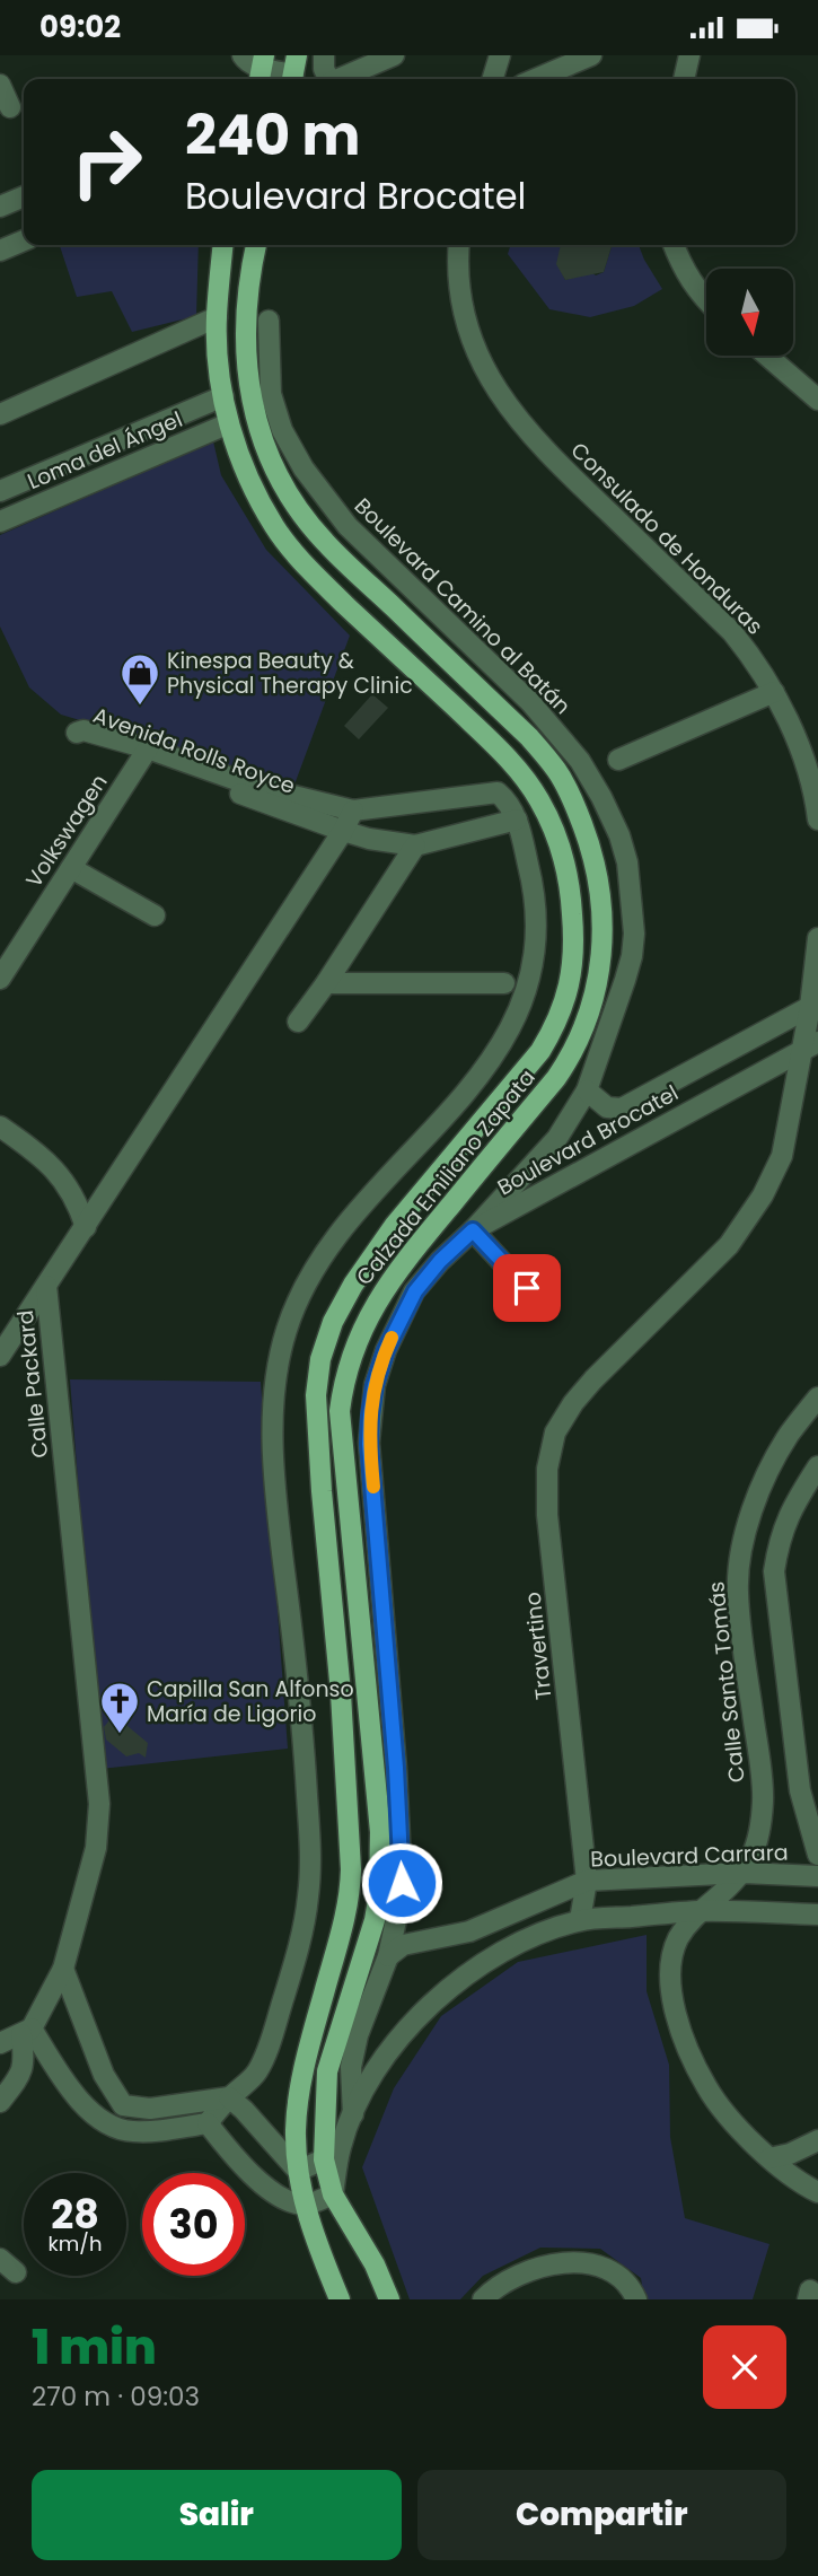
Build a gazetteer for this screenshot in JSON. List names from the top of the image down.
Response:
{
  "streets": {
    "main road": ["Calzada Emiliano Zapata"],
    "street": [
      "Loma del Ángel",
      "Consulado de Honduras",
      "Boulevard Camino al Batán",
      "Avenida Rolls Royce",
      "Volkswagen",
      "Boulevard Brocatel",
      "Calle Packard",
      "Travertino",
      "Calle Santo Tomás",
      "Boulevard Carrara"
    ]
  },
  "crossings": [
    ["Loma del Ángel", "Calzada Emiliano Zapata"],
    ["Boulevard Camino al Batán", "Boulevard Brocatel"],
    ["Boulevard Camino al Batán", "Boulevard Carrara"],
    ["Avenida Rolls Royce", "Volkswagen"],
    ["Avenida Rolls Royce", "Calle Packard"],
    ["Boulevard Brocatel", "Travertino"],
    ["Travertino", "Boulevard Carrara"],
    ["Calle Santo Tomás", "Boulevard Carrara"]
  ],
  "places": {
    "shop": ["Kinespa Beauty & Physical Therapy Clinic"],
    "church": ["Capilla San Alfonso María de Ligorio"]
  },
  "north": "bottom",
  "page": {
    "status": "09:02",
    "turn": ["240 m", "Boulevard Brocatel"],
    "speed": "28 km/h",
    "limit": "30",
    "heading": ["1 min", "270 m · 09:03"],
    "buttons": ["Salir", "Compartir"]
  }
}
